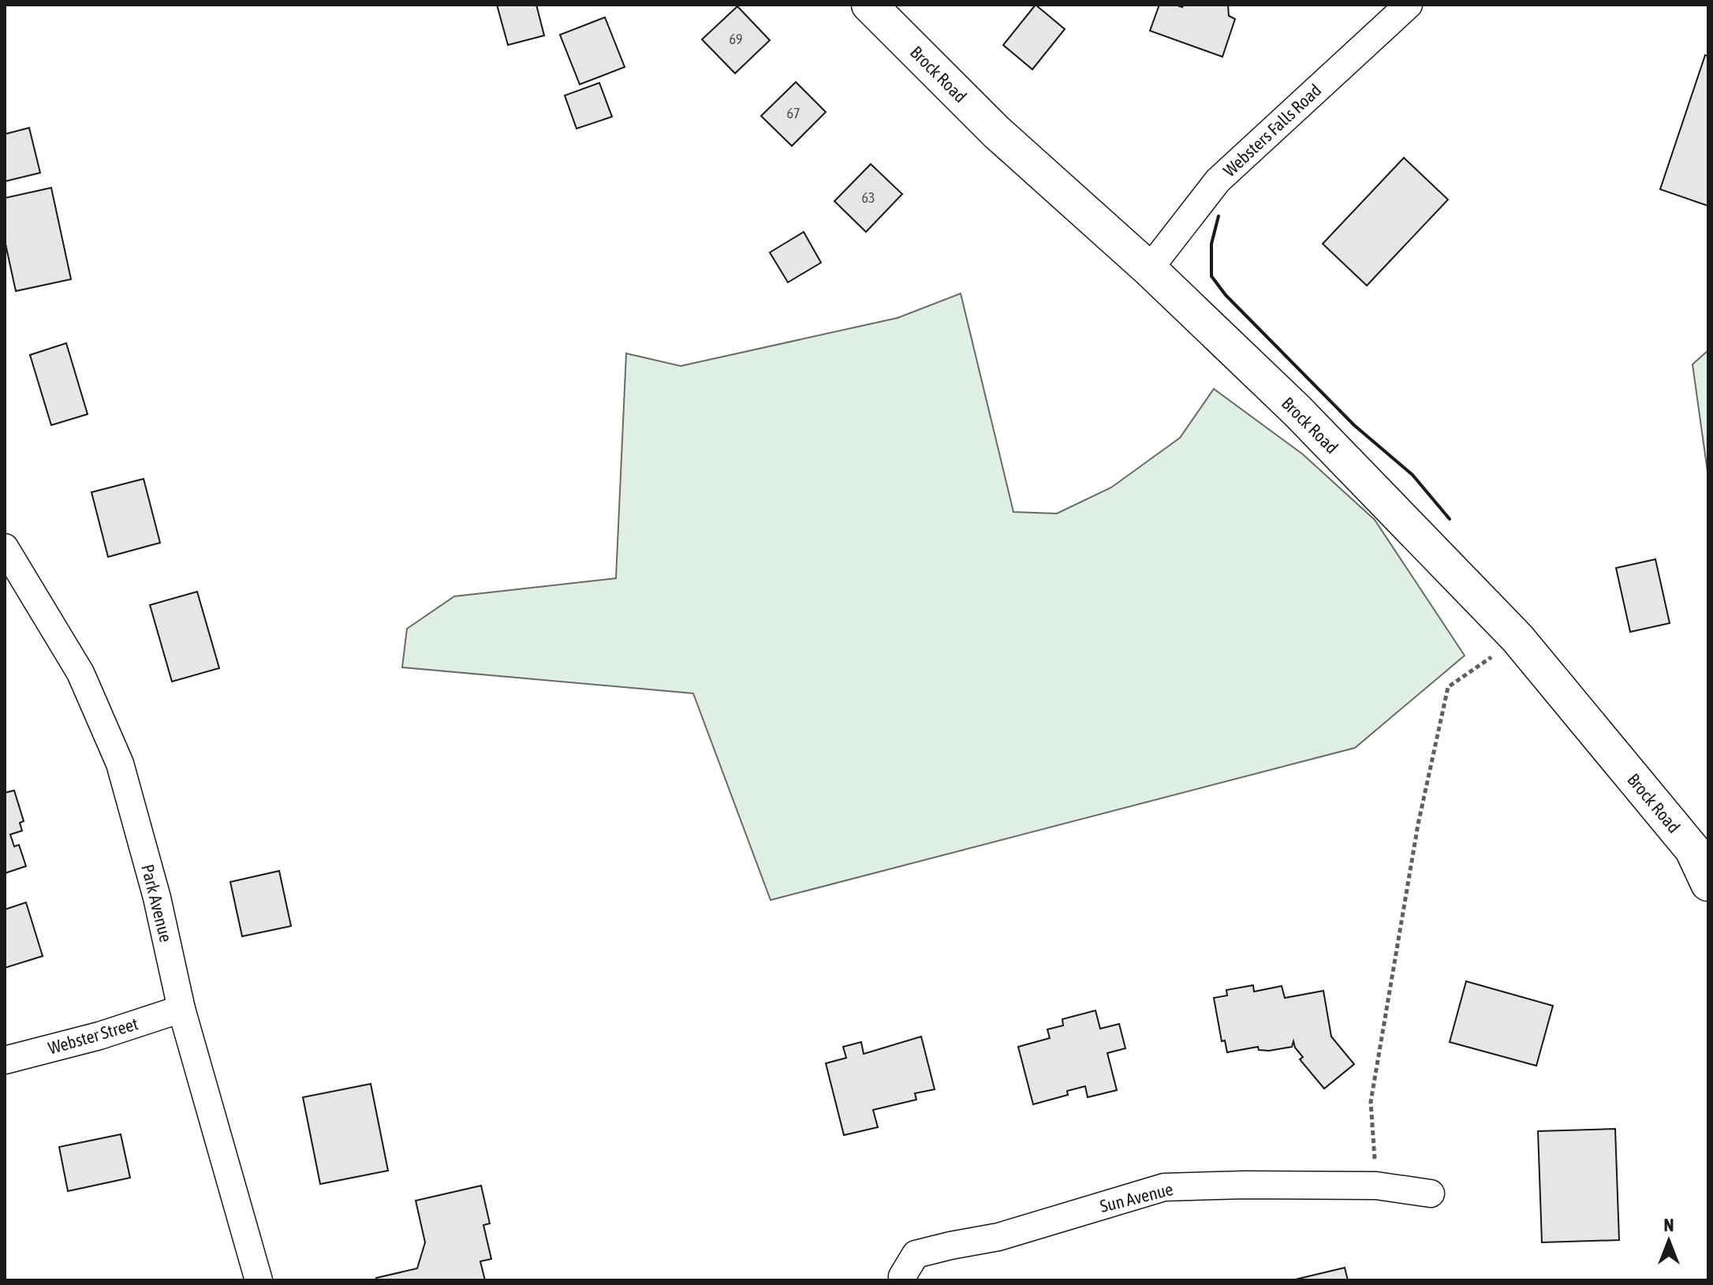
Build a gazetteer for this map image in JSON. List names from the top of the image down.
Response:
{
  "streets": {
    "main road": ["Brock Road"],
    "street": [
      "Websters Falls Road",
      "Park Avenue",
      "Webster Street",
      "Sun Avenue"
    ]
  },
  "crossings": [
    ["Brock Road", "Websters Falls Road"],
    ["Park Avenue", "Webster Street"]
  ],
  "house_numbers": ["69", "67", "63"],
  "north": "top"
}
